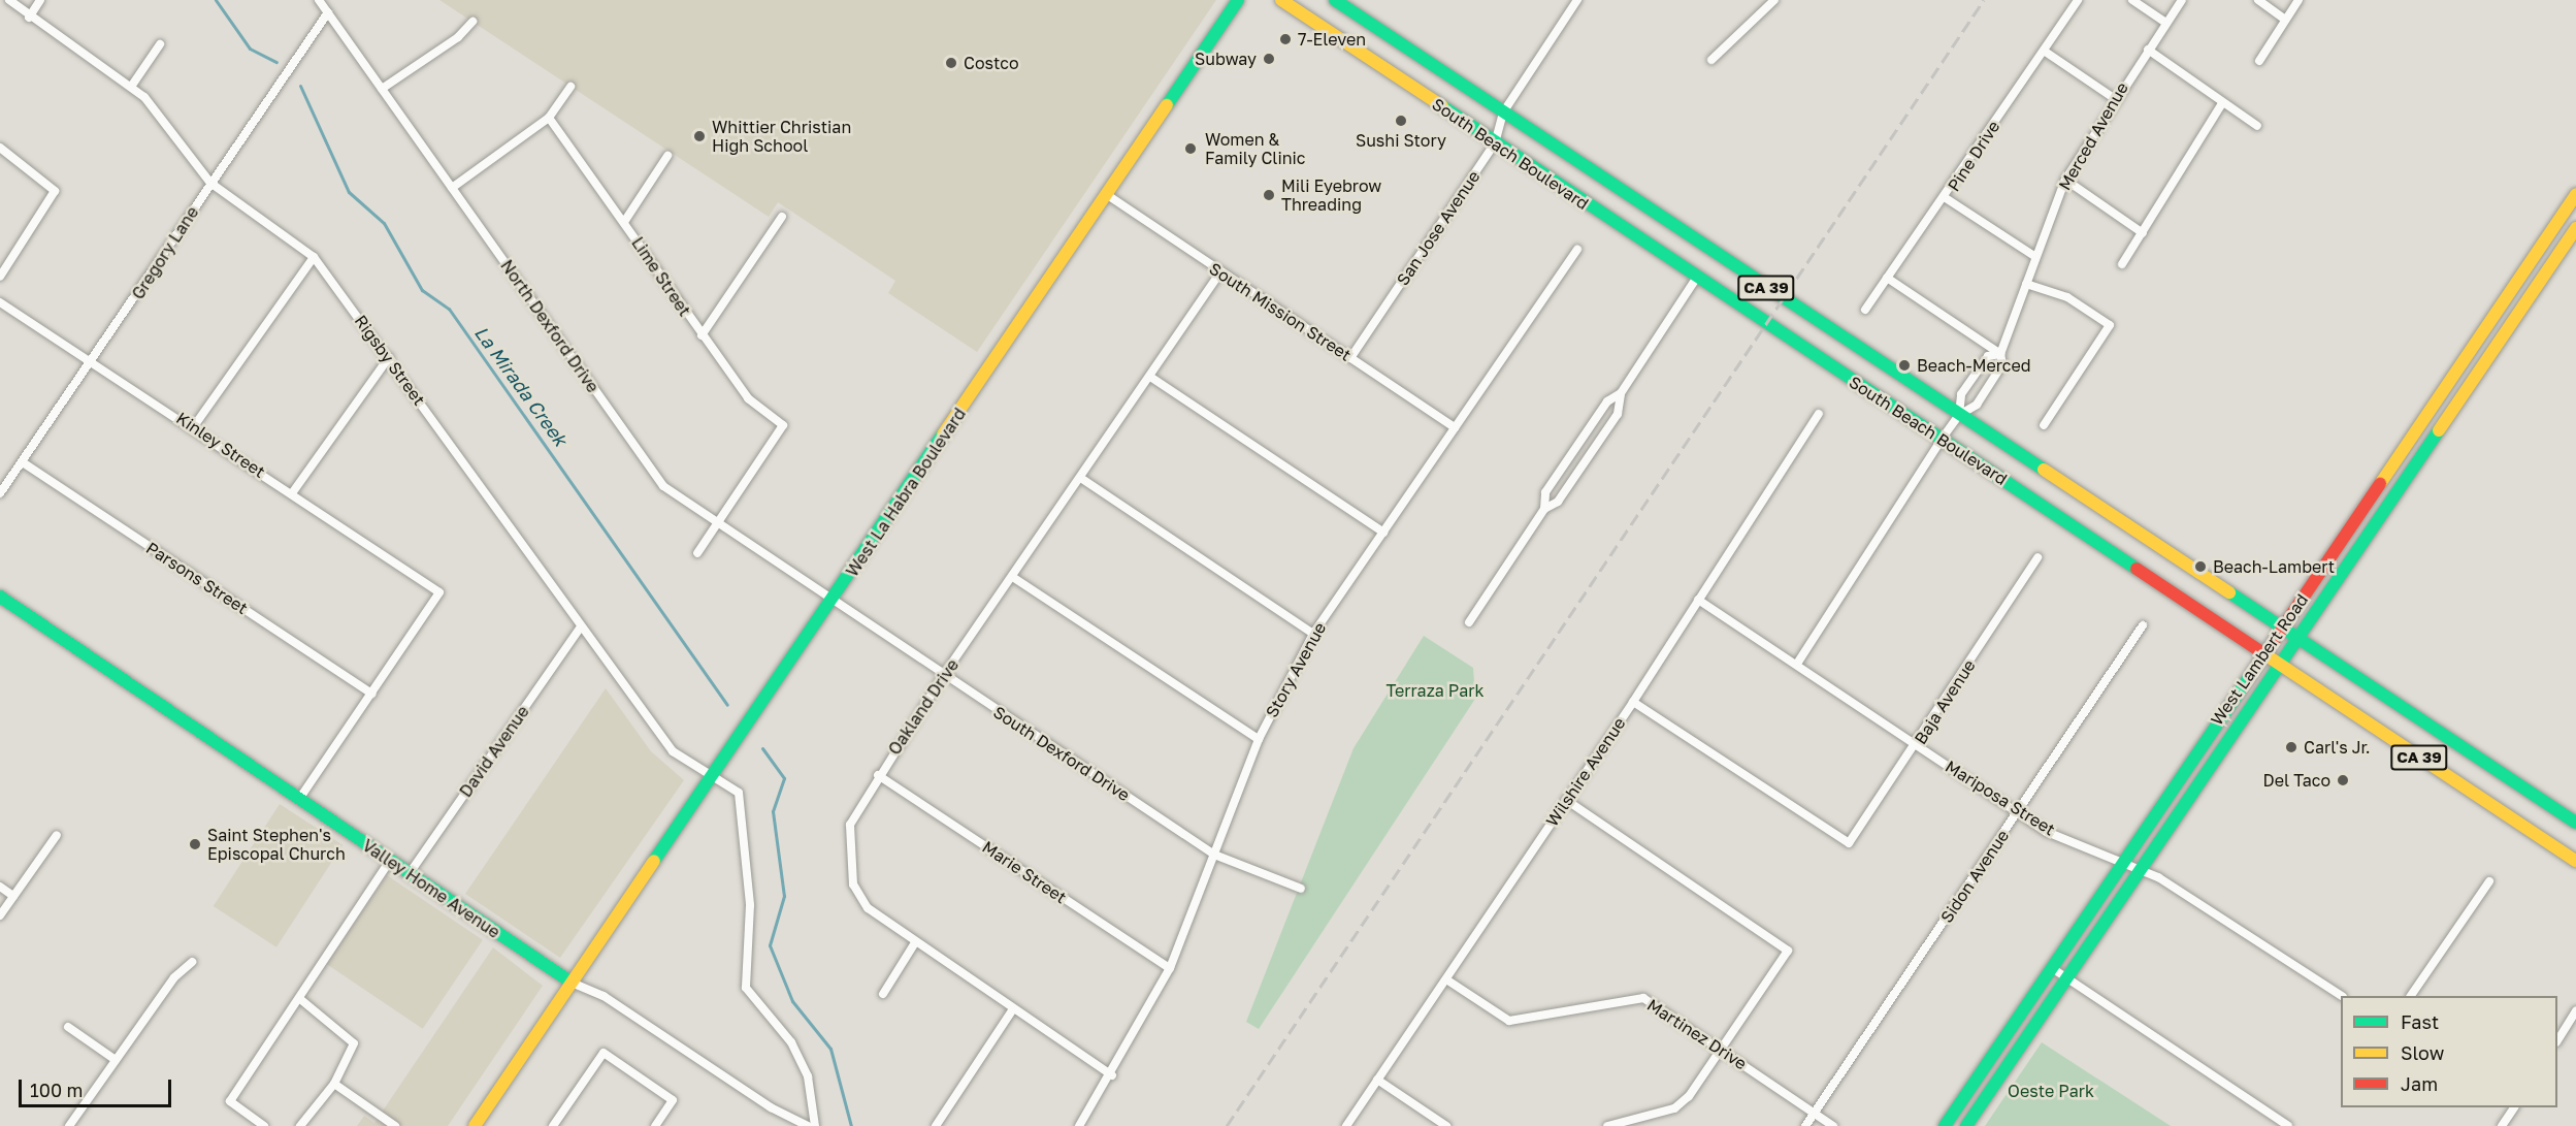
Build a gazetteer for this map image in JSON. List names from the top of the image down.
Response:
{
  "streets": {
    "main road": [
      "South Beach Boulevard",
      "CA 39",
      "West La Habra Boulevard",
      "West Lambert Road",
      "Valley Home Avenue"
    ],
    "street": [
      "Merced Avenue",
      "Pine Drive",
      "San Jose Avenue",
      "Gregory Lane",
      "Lime Street",
      "South Mission Street",
      "North Dexford Drive",
      "Rigsby Street",
      "Kinley Street",
      "Parsons Street",
      "Story Avenue",
      "Baja Avenue",
      "Oakland Drive",
      "David Avenue",
      "South Dexford Drive",
      "Wilshire Avenue",
      "Mariposa Street",
      "Marie Street",
      "Sidon Avenue",
      "Martinez Drive"
    ]
  },
  "crossings": [
    ["Merced Avenue", "South Beach Boulevard"],
    ["Merced Avenue", "Mariposa Street"],
    ["South Beach Boulevard", "San Jose Avenue"],
    ["South Beach Boulevard", "West Lambert Road"],
    ["San Jose Avenue", "South Mission Street"],
    ["Gregory Lane", "North Dexford Drive"],
    ["Gregory Lane", "Rigsby Street"],
    ["Gregory Lane", "Kinley Street"],
    ["Gregory Lane", "Parsons Street"],
    ["Lime Street", "North Dexford Drive"],
    ["South Mission Street", "West La Habra Boulevard"],
    ["South Mission Street", "Story Avenue"],
    ["South Mission Street", "Oakland Drive"],
    ["North Dexford Drive", "West La Habra Boulevard"],
    ["North Dexford Drive", "South Dexford Drive"],
    ["Rigsby Street", "West La Habra Boulevard"],
    ["Rigsby Street", "David Avenue"],
    ["Kinley Street", "Parsons Street"],
    ["West La Habra Boulevard", "South Dexford Drive"],
    ["West La Habra Boulevard", "Valley Home Avenue"],
    ["West Lambert Road", "Mariposa Street"],
    ["Story Avenue", "Oakland Drive"],
    ["Story Avenue", "South Dexford Drive"],
    ["Story Avenue", "Marie Street"],
    ["Baja Avenue", "Wilshire Avenue"],
    ["Baja Avenue", "Mariposa Street"],
    ["Oakland Drive", "South Dexford Drive"],
    ["Oakland Drive", "Marie Street"],
    ["David Avenue", "Valley Home Avenue"],
    ["Wilshire Avenue", "Mariposa Street"],
    ["Wilshire Avenue", "Martinez Drive"],
    ["Mariposa Street", "Sidon Avenue"],
    ["Sidon Avenue", "Martinez Drive"]
  ],
  "water": ["La Mirada Creek"],
  "parks": ["Terraza Park", "Oeste Park"],
  "places": [
    "7-Eleven",
    "Subway",
    "Costco",
    "Sushi Story",
    "Whittier Christian High School",
    "Women & Family Clinic",
    "Mili Eyebrow Threading",
    "Beach-Merced",
    "Beach-Lambert",
    "Carl's Jr.",
    "Del Taco",
    "Saint Stephen's Episcopal Church"
  ],
  "legend": ["Fast", "Slow", "Jam"],
  "scale_bar": "100 m"
}
